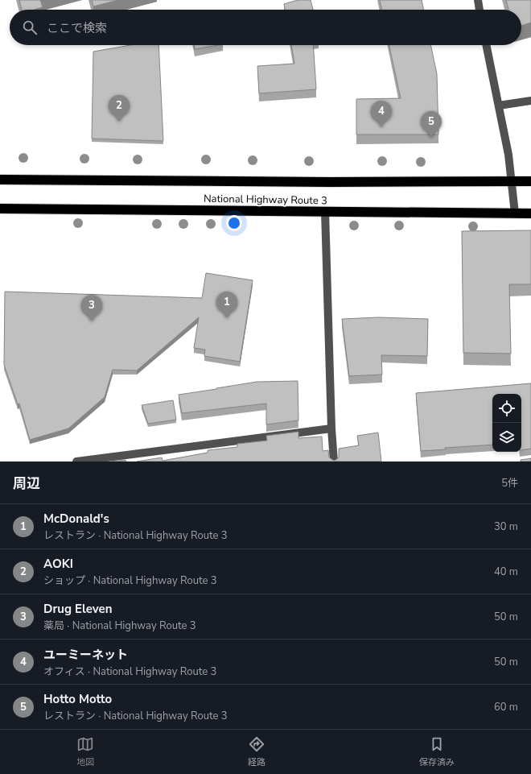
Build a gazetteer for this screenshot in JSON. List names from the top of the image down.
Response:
{
  "streets": {
    "highway": ["National Highway Route 3"]
  },
  "page": {
    "search": "ここで検索",
    "pins": [
      "2",
      "4",
      "5",
      "1",
      "3"
    ],
    "heading": ["周辺", "5件"],
    "list": [
      {
        "mark": "1",
        "name": "McDonald's",
        "note": "レストラン · National Highway Route 3",
        "value": "30 m"
      },
      {
        "mark": "2",
        "name": "AOKI",
        "note": "ショップ · National Highway Route 3",
        "value": "40 m"
      },
      {
        "mark": "3",
        "name": "Drug Eleven",
        "note": "薬局 · National Highway Route 3",
        "value": "50 m"
      },
      {
        "mark": "4",
        "name": "ユーミーネット",
        "note": "オフィス · National Highway Route 3",
        "value": "50 m"
      },
      {
        "mark": "5",
        "name": "Hotto Motto",
        "note": "レストラン · National Highway Route 3",
        "value": "60 m"
      }
    ],
    "nav": ["地図", "経路", "保存済み"]
  }
}
